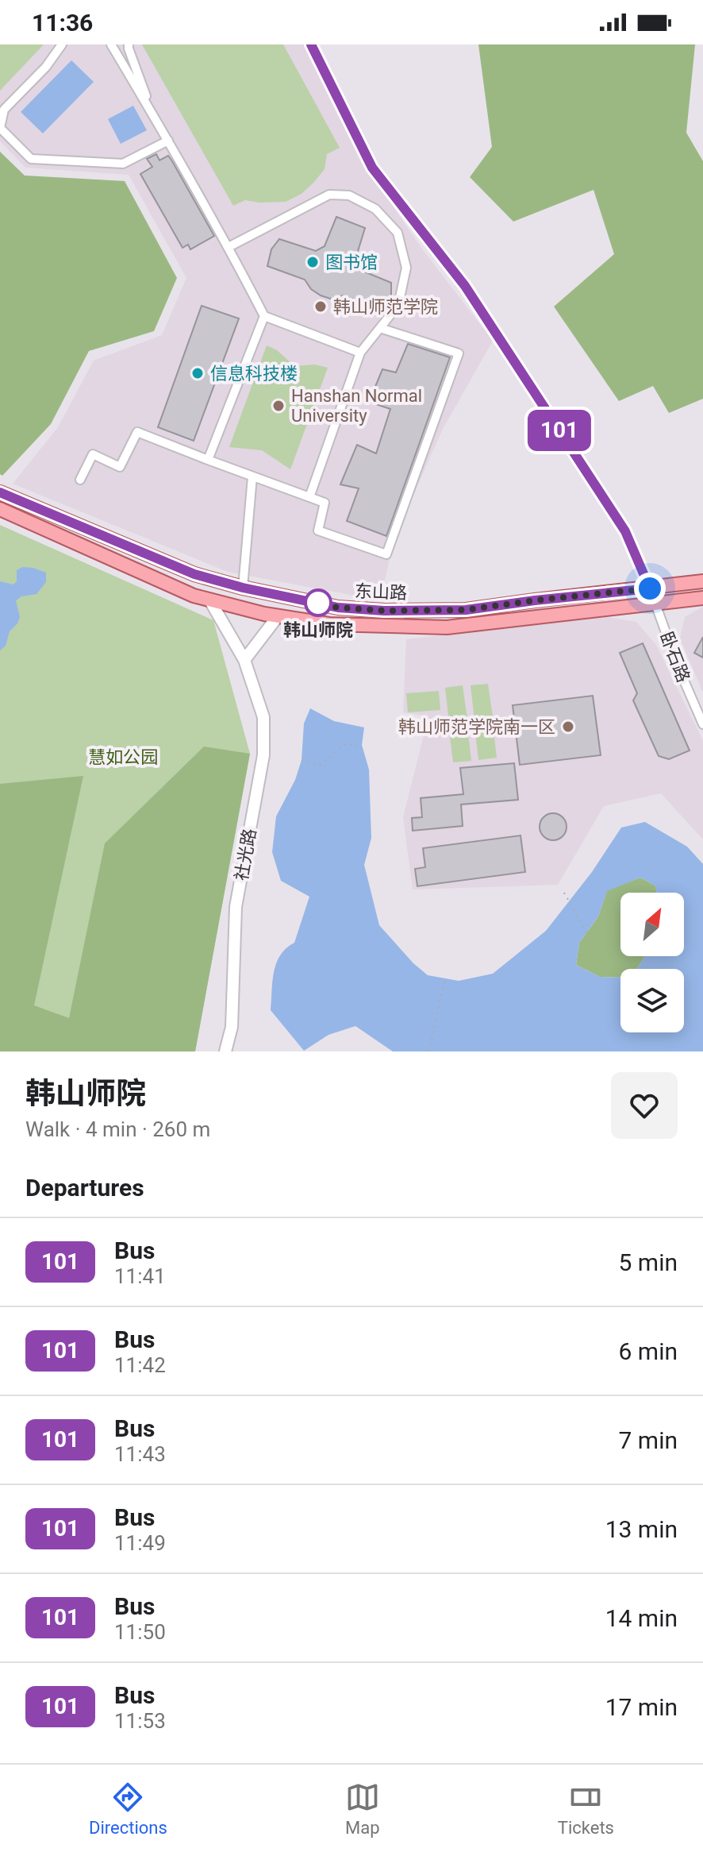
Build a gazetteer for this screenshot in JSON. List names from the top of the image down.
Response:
{
  "streets": {
    "main road": ["东山路"],
    "street": ["卧石路", "社光路"]
  },
  "crossings": [
    ["东山路", "卧石路"],
    ["东山路", "社光路"]
  ],
  "parks": ["慧如公园"],
  "places": [
    "图书馆",
    "韩山师范学院",
    "信息科技楼",
    "Hanshan Normal University",
    "韩山师院",
    "韩山师范学院南一区"
  ],
  "lines": ["bus line 101"],
  "north": "top right",
  "page": {
    "status": "11:36",
    "on_map": "101",
    "heading": [
      ["韩山师院", "Walk · 4 min · 260 m"],
      "Departures"
    ],
    "list": [
      {
        "mark": "101",
        "name": "Bus",
        "note": "11:41",
        "value": "5 min"
      },
      {
        "mark": "101",
        "name": "Bus",
        "note": "11:42",
        "value": "6 min"
      },
      {
        "mark": "101",
        "name": "Bus",
        "note": "11:43",
        "value": "7 min"
      },
      {
        "mark": "101",
        "name": "Bus",
        "note": "11:49",
        "value": "13 min"
      },
      {
        "mark": "101",
        "name": "Bus",
        "note": "11:50",
        "value": "14 min"
      },
      {
        "mark": "101",
        "name": "Bus",
        "note": "11:53",
        "value": "17 min"
      }
    ],
    "tabs": ["Directions", "Map", "Tickets"]
  }
}
